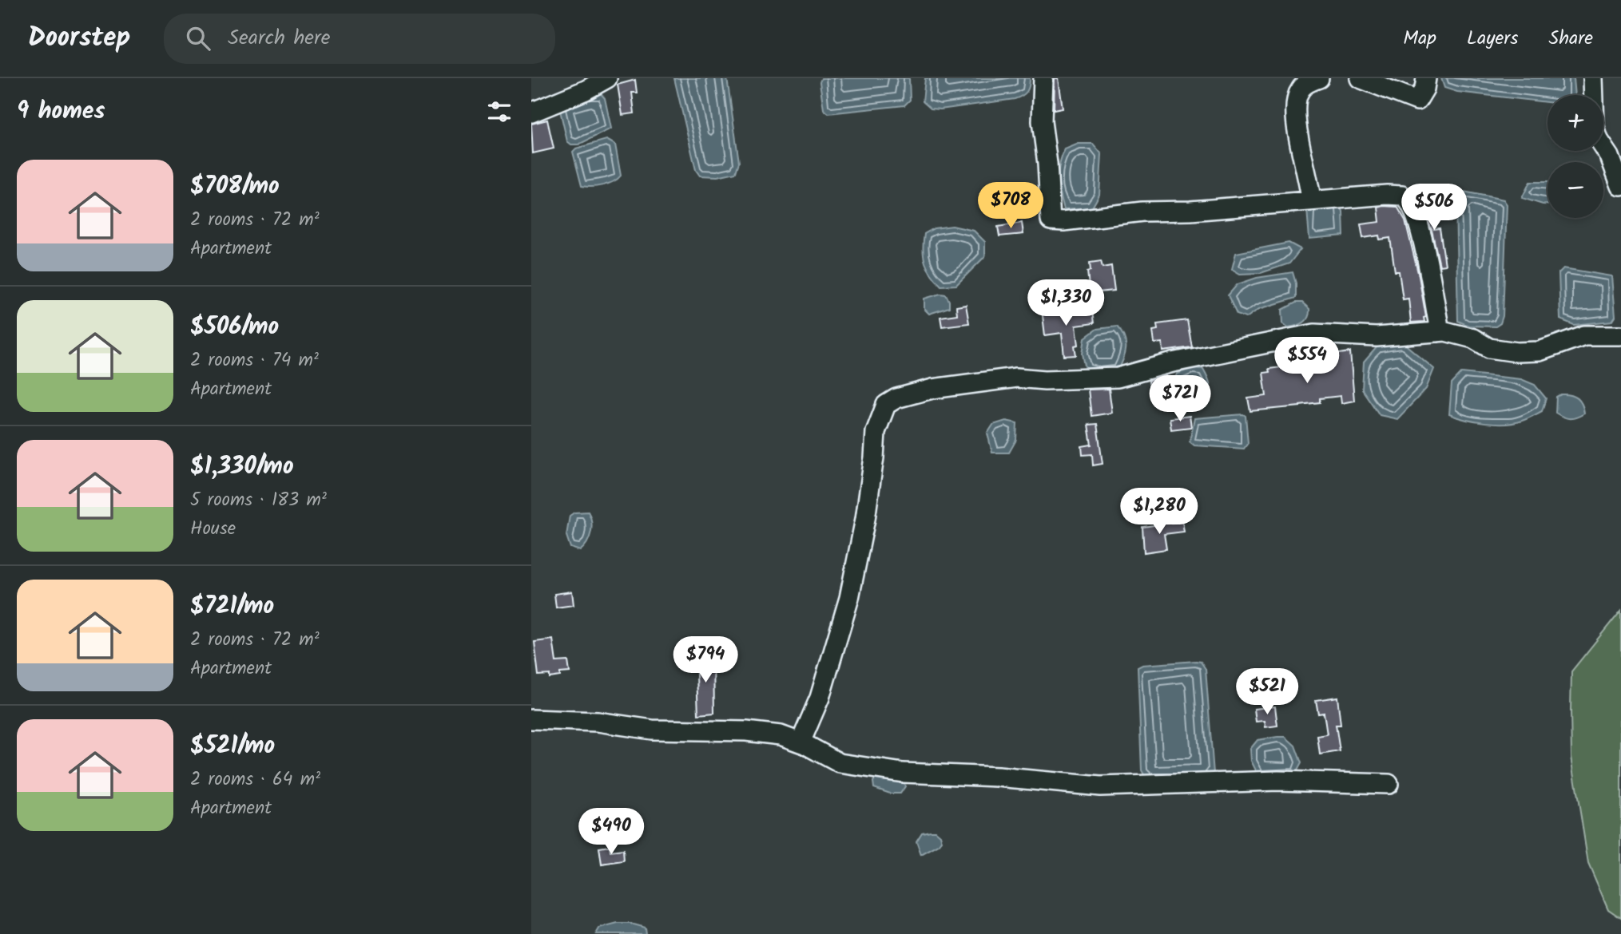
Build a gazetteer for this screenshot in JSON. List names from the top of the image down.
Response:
{
  "page": {
    "header": "Doorstep",
    "search": "Search here",
    "nav": ["Map", "Layers", "Share"],
    "heading": "9 homes",
    "map_buttons": ["+", "−"],
    "list": [
      {
        "name": "$708/mo",
        "note": "2 rooms · 72 m² · Apartment"
      },
      {
        "name": "$506/mo",
        "note": "2 rooms · 74 m² · Apartment"
      },
      {
        "name": "$1,330/mo",
        "note": "5 rooms · 183 m² · House"
      },
      {
        "name": "$721/mo",
        "note": "2 rooms · 72 m² · Apartment"
      },
      {
        "name": "$521/mo",
        "note": "2 rooms · 64 m² · Apartment"
      }
    ],
    "price": [
      "$708",
      "$506",
      "$1,330",
      "$554",
      "$721",
      "$1,280",
      "$794",
      "$521",
      "$490"
    ]
  }
}
